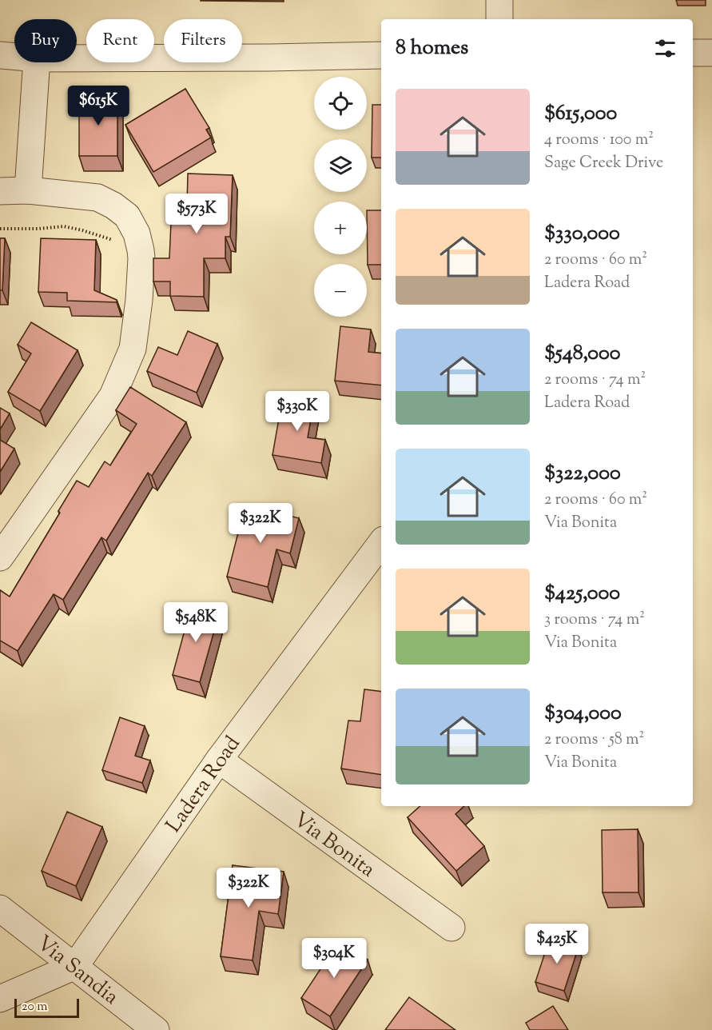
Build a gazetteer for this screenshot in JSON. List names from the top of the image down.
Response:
{
  "streets": {
    "street": ["Ladera Road", "Via Bonita", "Via Sandia"]
  },
  "crossings": [
    ["Ladera Road", "Via Bonita"],
    ["Ladera Road", "Via Sandia"]
  ],
  "scale_bar": "20 m",
  "page": {
    "chip": ["Buy", "Rent", "Filters"],
    "heading": "8 homes",
    "map_buttons": ["+", "−"],
    "list": [
      {
        "name": "$615,000",
        "note": "4 rooms · 100 m² · Sage Creek Drive"
      },
      {
        "name": "$330,000",
        "note": "2 rooms · 60 m² · Ladera Road"
      },
      {
        "name": "$548,000",
        "note": "2 rooms · 74 m² · Ladera Road"
      },
      {
        "name": "$322,000",
        "note": "2 rooms · 60 m² · Via Bonita"
      },
      {
        "name": "$425,000",
        "note": "3 rooms · 74 m² · Via Bonita"
      },
      {
        "name": "$304,000",
        "note": "2 rooms · 58 m² · Via Bonita"
      }
    ],
    "price": [
      "$615K",
      "$573K",
      "$330K",
      "$322K",
      "$548K",
      "$322K",
      "$425K",
      "$304K"
    ],
    "scale": "20 m"
  }
}
